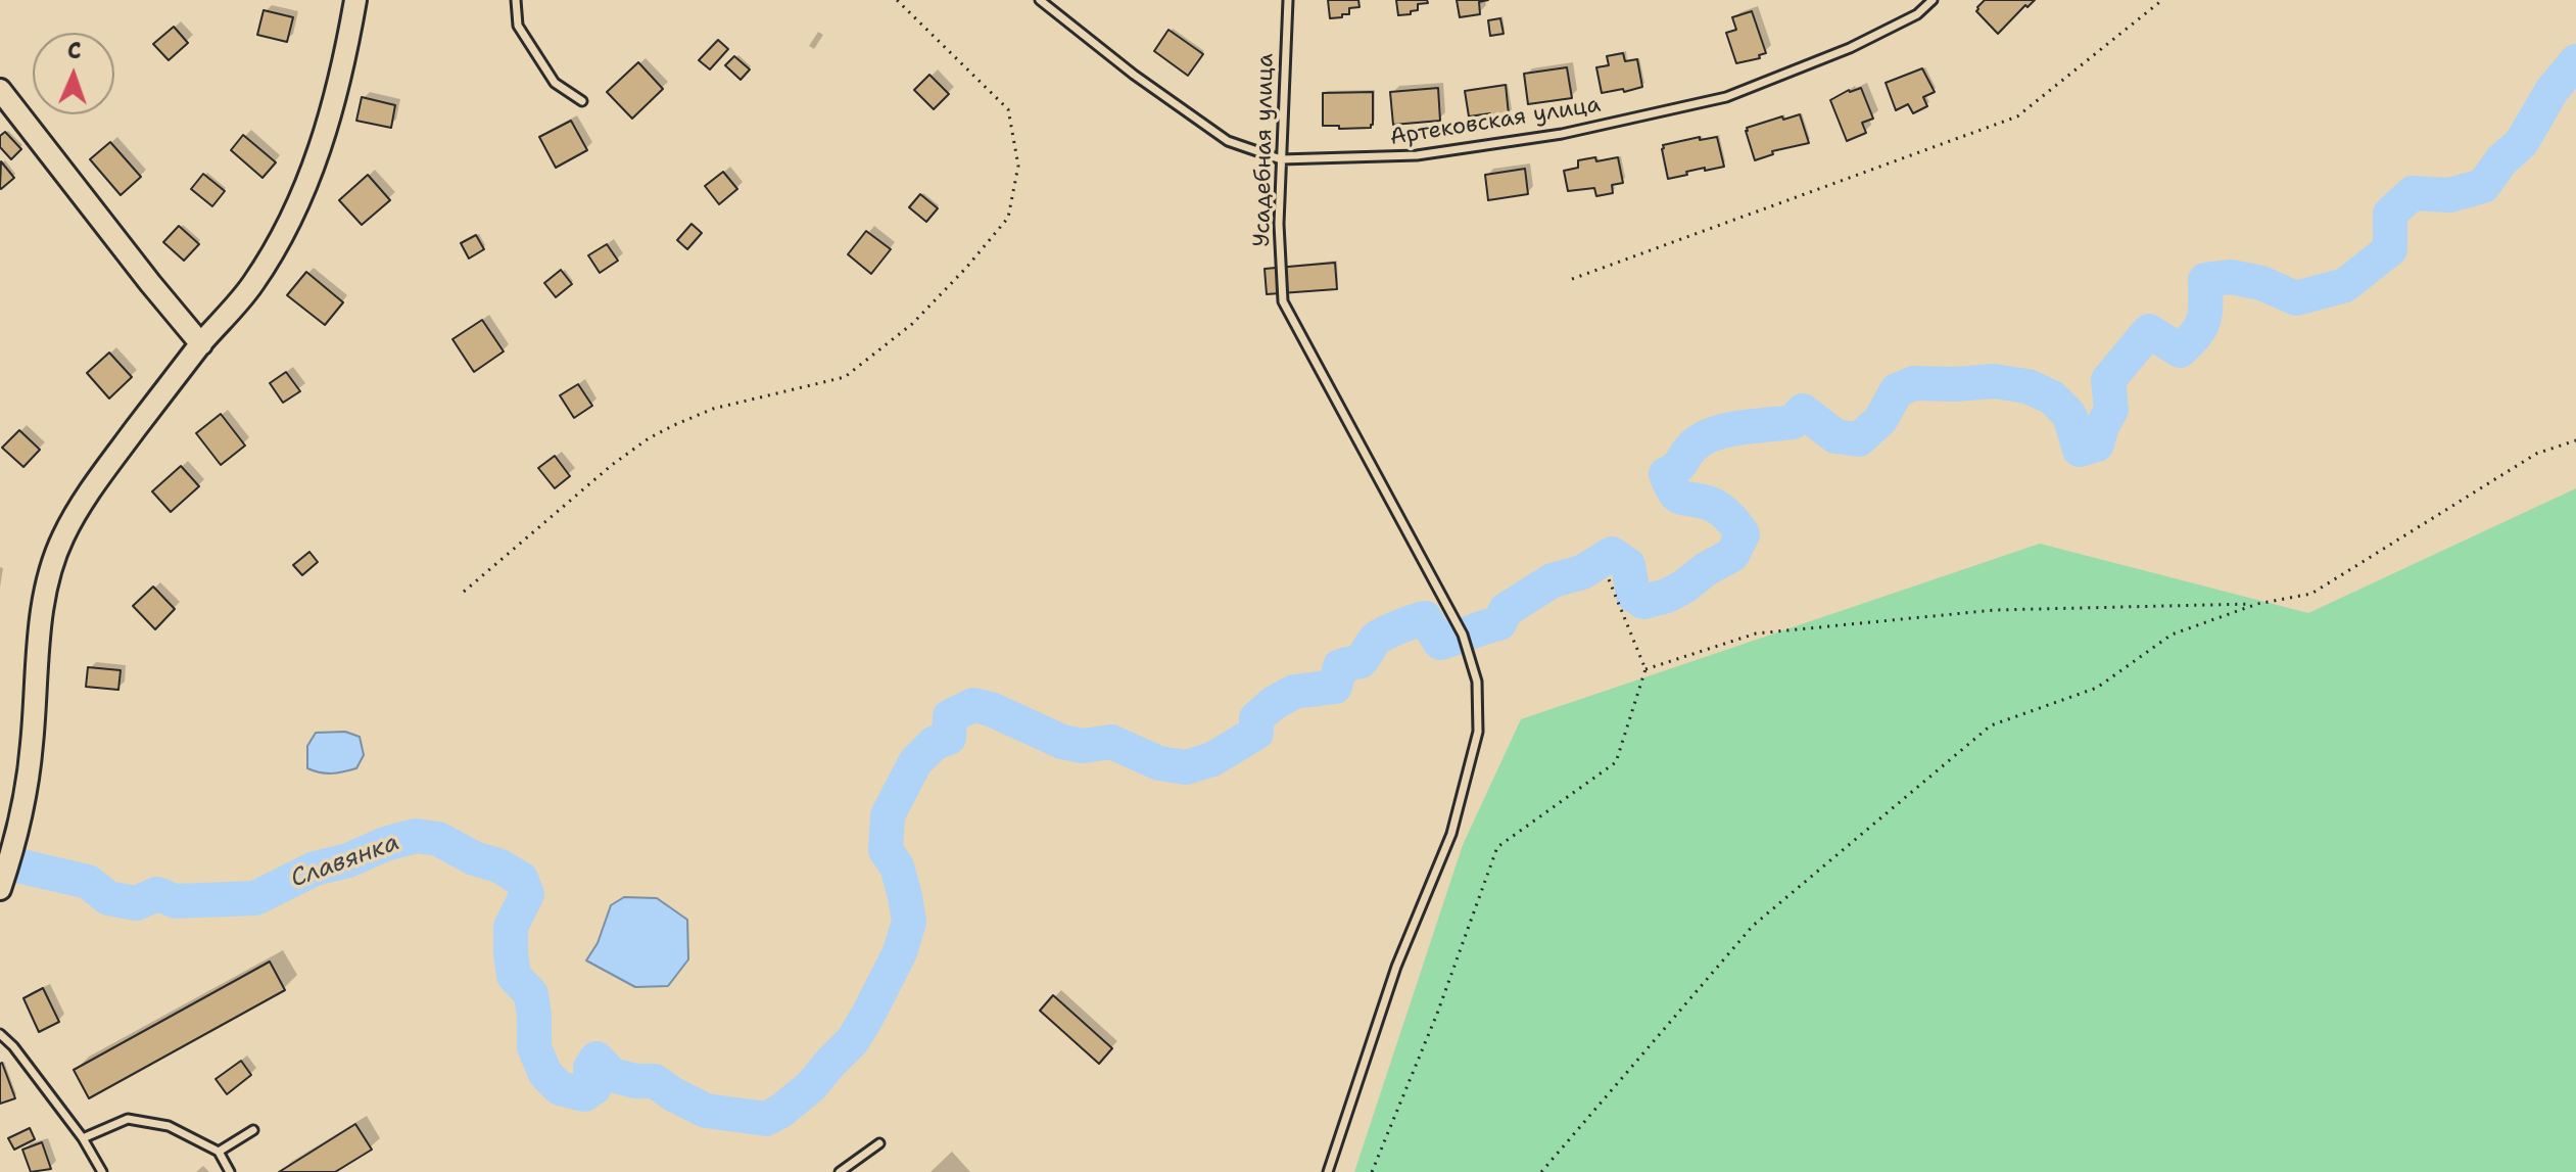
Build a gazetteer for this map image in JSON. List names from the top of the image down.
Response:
{
  "streets": {
    "lane": ["Артековская улица", "Усадебная улица"]
  },
  "crossings": [
    ["Артековская улица", "Усадебная улица"]
  ],
  "water": ["Славянка"],
  "north": "top"
}
